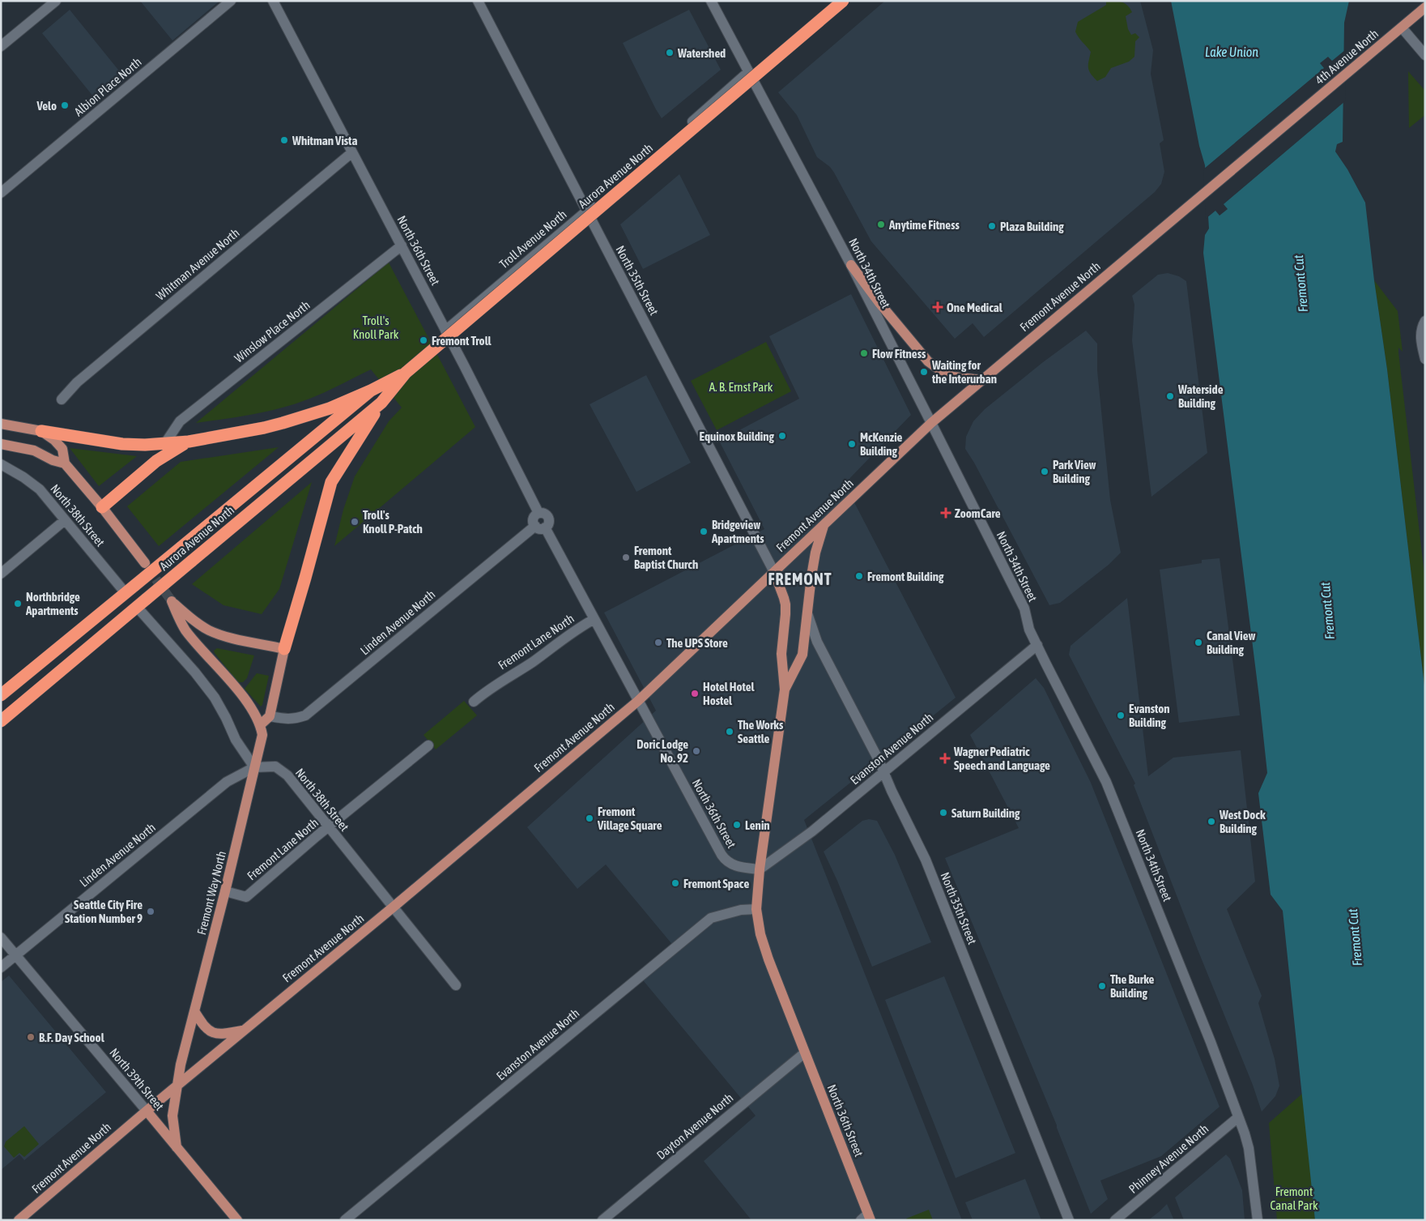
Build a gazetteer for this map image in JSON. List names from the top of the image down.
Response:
{
  "streets": {
    "highway": ["Aurora Avenue North"],
    "main road": [
      "4th Avenue North",
      "North 36th Street",
      "Fremont Avenue North",
      "North 38th Street",
      "Fremont Way North",
      "North 39th Street"
    ],
    "street": [
      "Albion Place North",
      "Troll Avenue North",
      "Whitman Avenue North",
      "North 34th Street",
      "North 35th Street",
      "Winslow Place North",
      "Linden Avenue North",
      "Fremont Lane North",
      "Evanston Avenue North",
      "Dayton Avenue North",
      "Phinney Avenue North"
    ]
  },
  "crossings": [
    ["4th Avenue North", "Fremont Avenue North"],
    ["Aurora Avenue North", "North 38th Street"],
    ["Troll Avenue North", "North 36th Street"],
    ["Troll Avenue North", "North 34th Street"],
    ["Troll Avenue North", "North 35th Street"],
    ["North 36th Street", "Whitman Avenue North"],
    ["North 36th Street", "Fremont Avenue North"],
    ["North 36th Street", "Winslow Place North"],
    ["North 36th Street", "Linden Avenue North"],
    ["North 36th Street", "Fremont Lane North"],
    ["North 36th Street", "Evanston Avenue North"],
    ["North 36th Street", "Dayton Avenue North"],
    ["North 34th Street", "Fremont Avenue North"],
    ["North 34th Street", "Evanston Avenue North"],
    ["North 34th Street", "Phinney Avenue North"],
    ["North 35th Street", "Fremont Avenue North"],
    ["North 35th Street", "Evanston Avenue North"],
    ["Fremont Avenue North", "North 38th Street"],
    ["Fremont Avenue North", "Fremont Way North"],
    ["Fremont Avenue North", "North 39th Street"],
    ["North 38th Street", "Linden Avenue North"],
    ["North 38th Street", "Fremont Lane North"],
    ["North 38th Street", "Fremont Way North"],
    ["Linden Avenue North", "Fremont Way North"],
    ["Linden Avenue North", "North 39th Street"],
    ["Fremont Lane North", "Fremont Way North"],
    ["Fremont Way North", "North 39th Street"]
  ],
  "districts": ["FREMONT"],
  "water": ["Lake Union", "Fremont Cut"],
  "parks": ["Troll's Knoll Park", "A. B. Ernst Park", "Fremont Canal Park"],
  "places": {
    "other": [
      "Watershed",
      "Velo",
      "Whitman Vista",
      "Anytime Fitness",
      "Plaza Building",
      "Fremont Troll",
      "Flow Fitness",
      "Waiting for the Interurban",
      "Waterside Building",
      "Equinox Building",
      "McKenzie Building",
      "Park View Building",
      "Troll's Knoll P-Patch",
      "Bridgeview Apartments",
      "Fremont Baptist Church",
      "Fremont Building",
      "Northbridge Apartments",
      "The UPS Store",
      "Canal View Building",
      "Hotel Hotel Hostel",
      "Evanston Building",
      "The Works Seattle",
      "Doric Lodge No. 92",
      "Saturn Building",
      "Fremont Village Square",
      "West Dock Building",
      "Lenin",
      "Fremont Space",
      "Seattle City Fire Station Number 9",
      "The Burke Building",
      "B.F. Day School"
    ],
    "health": ["One Medical", "ZoomCare", "Wagner Pediatric Speech and Language"]
  }
}
